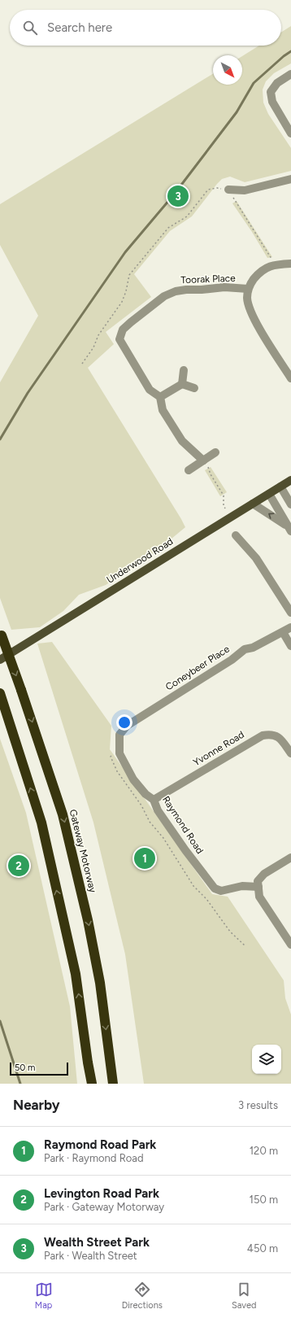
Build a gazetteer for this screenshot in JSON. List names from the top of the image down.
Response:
{
  "streets": {
    "highway": ["Gateway Motorway"],
    "main road": ["Underwood Road"],
    "street": [
      "Toorak Place",
      "Coneybeer Place",
      "Yvonne Road",
      "Raymond Road"
    ]
  },
  "crossings": [
    ["Coneybeer Place", "Raymond Road"],
    ["Yvonne Road", "Raymond Road"]
  ],
  "scale_bar": "50 m",
  "north": "bottom right",
  "page": {
    "search": "Search here",
    "pins": ["3", "1", "2"],
    "scale": "50 m",
    "heading": ["Nearby", "3 results"],
    "list": [
      {
        "mark": "1",
        "name": "Raymond Road Park",
        "note": "Park · Raymond Road",
        "value": "120 m"
      },
      {
        "mark": "2",
        "name": "Levington Road Park",
        "note": "Park · Gateway Motorway",
        "value": "150 m"
      },
      {
        "mark": "3",
        "name": "Wealth Street Park",
        "note": "Park · Wealth Street",
        "value": "450 m"
      }
    ],
    "nav": ["Map", "Directions", "Saved"]
  }
}
